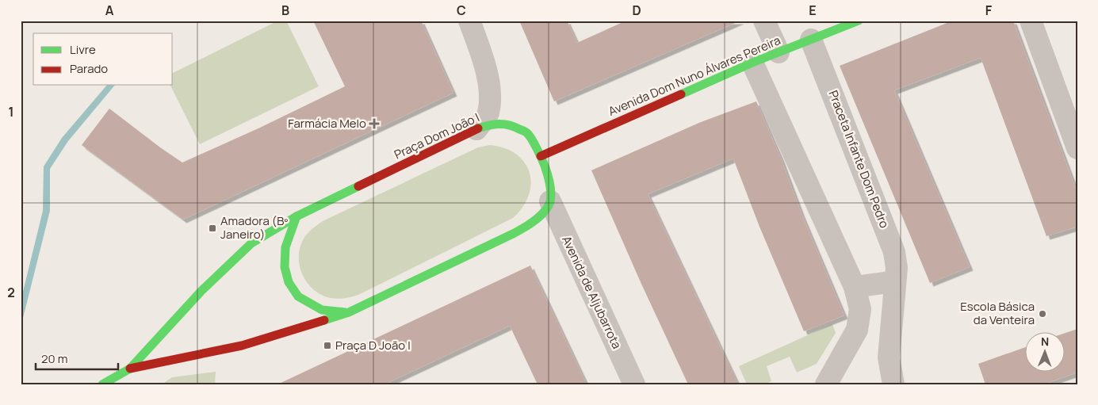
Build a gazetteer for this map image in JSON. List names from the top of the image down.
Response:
{
  "streets": {
    "street": [
      "Avenida Dom Nuno Álvares Pereira",
      "Praça Dom João I",
      "Praceta Infante Dom Pedro",
      "Avenida de Aljubarrota"
    ]
  },
  "crossings": [
    ["Avenida Dom Nuno Álvares Pereira", "Praça Dom João I"],
    ["Avenida Dom Nuno Álvares Pereira", "Praceta Infante Dom Pedro"],
    ["Praça Dom João I", "Avenida de Aljubarrota"]
  ],
  "places": {
    "health": ["Farmácia Melo"],
    "transit": ["Amadora (Bº Janeiro)", "Praça D João I"],
    "other": ["Escola Básica da Venteira"]
  },
  "legend": ["Livre", "Parado"],
  "scale_bar": "20 m",
  "north": "top",
  "grid": {
    "columns": [
      "A",
      "B",
      "C",
      "D",
      "E",
      "F"
    ],
    "rows": ["1", "2"]
  }
}
